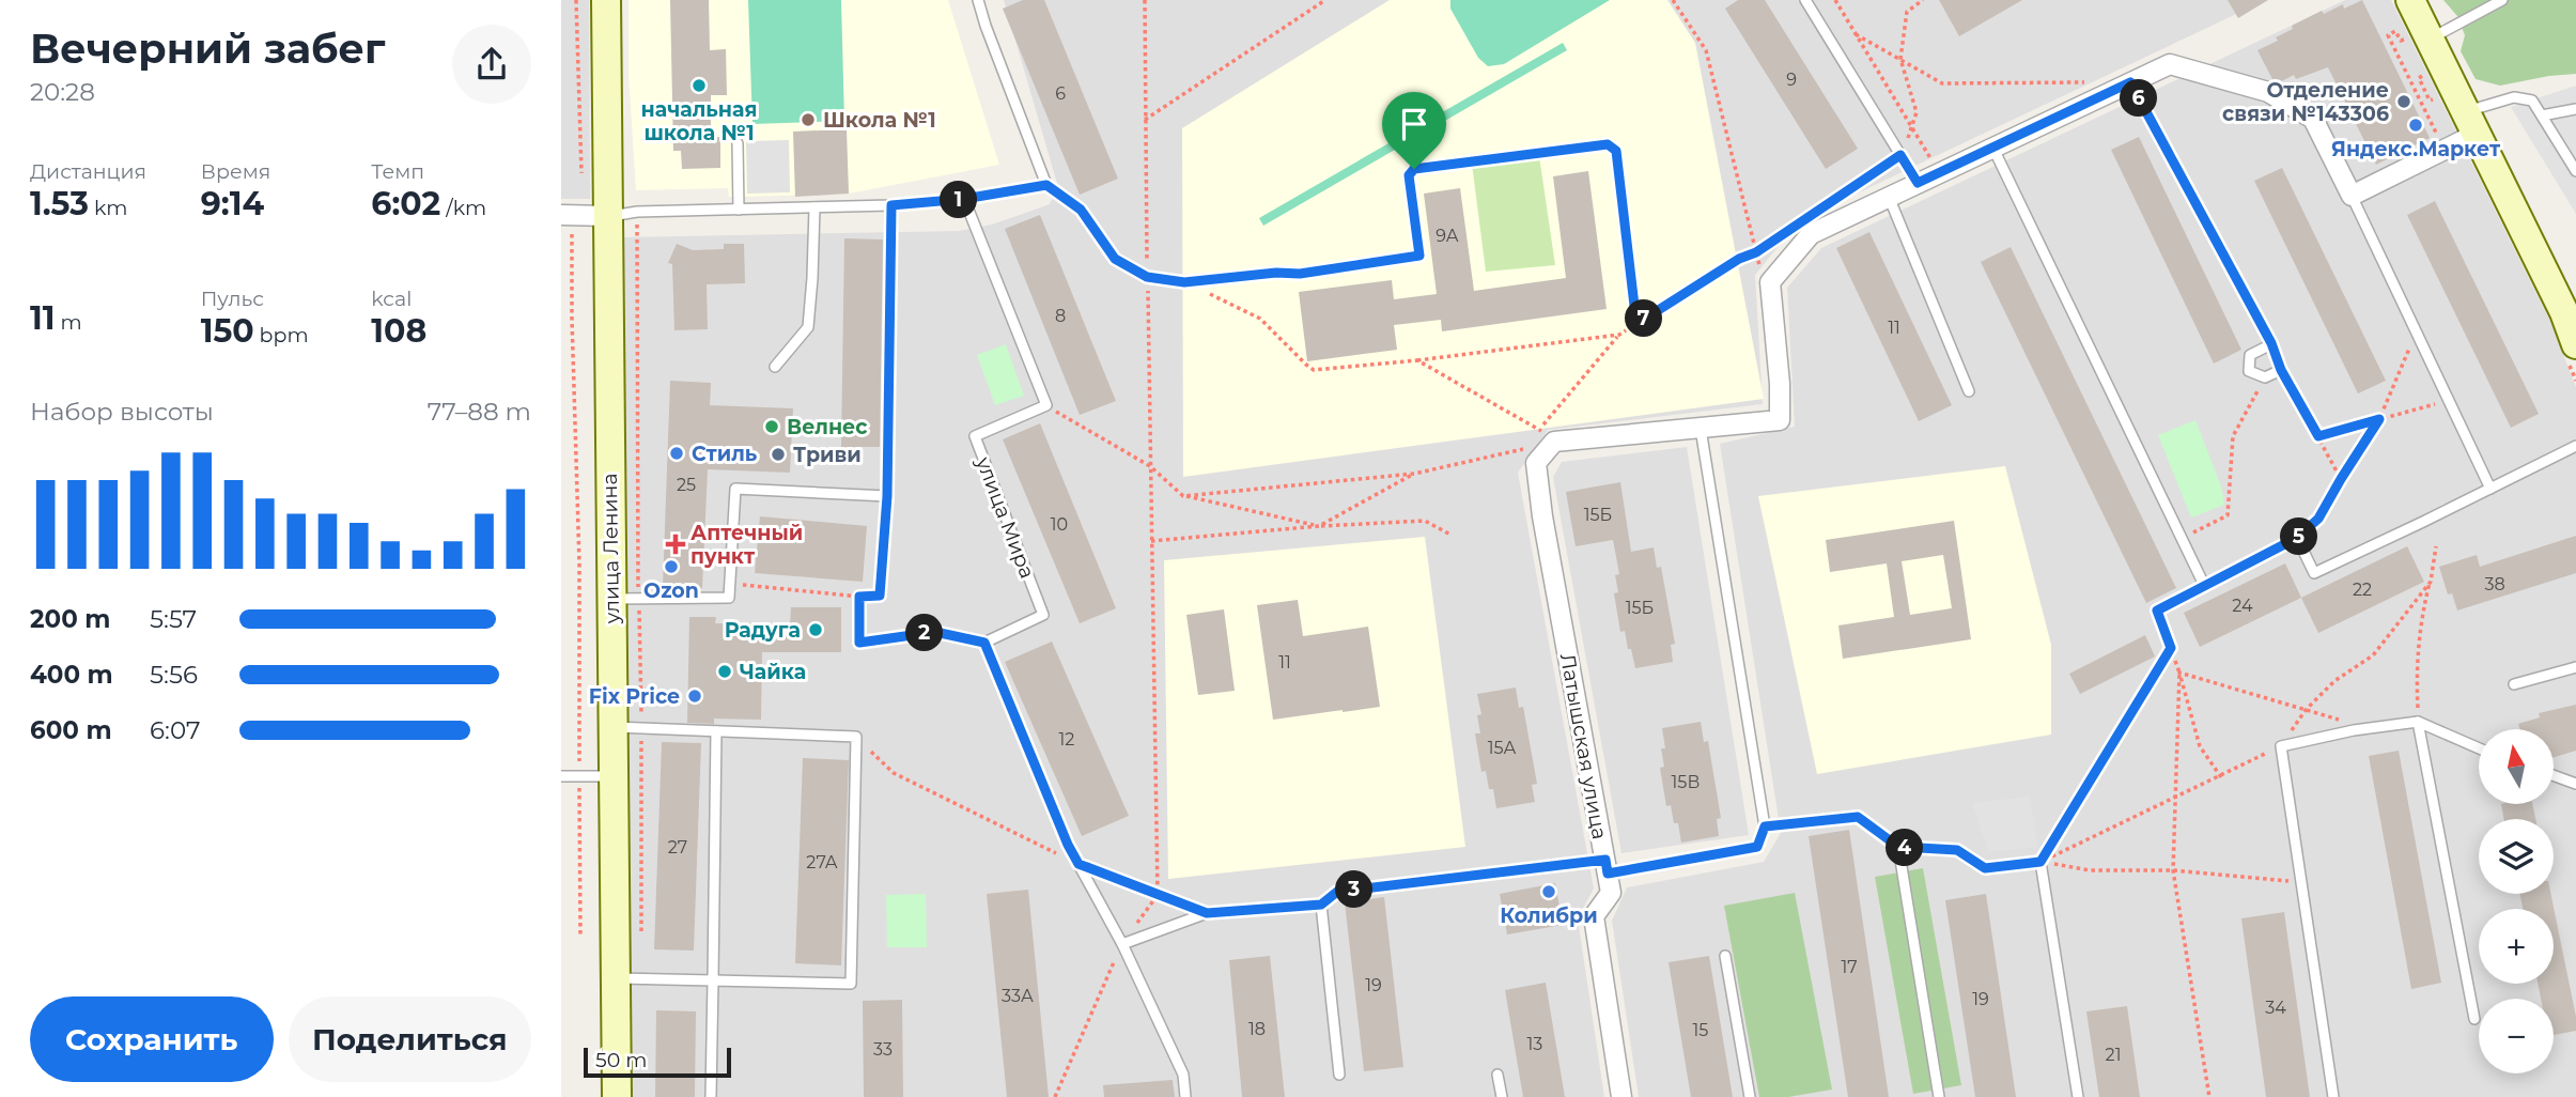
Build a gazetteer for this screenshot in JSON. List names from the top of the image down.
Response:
{
  "streets": {
    "street": ["улица Ленина", "Латышская улица"],
    "lane": ["улица Мира"]
  },
  "places": {
    "other": [
      "начальная школа №1",
      "Отделение связи №143306",
      "Школа №1",
      "Яндекс.Маркет",
      "Велнес",
      "Стиль",
      "Триви",
      "Ozon",
      "Радуга",
      "Чайка",
      "Fix Price",
      "Колибри"
    ],
    "health": ["Аптечный пункт"]
  },
  "house_numbers": [
    "9",
    "6",
    "9А",
    "8",
    "11",
    "25",
    "15Б",
    "10",
    "38",
    "22",
    "24",
    "15Б",
    "11",
    "12",
    "15А",
    "15В",
    "27",
    "27А",
    "17",
    "19",
    "33А",
    "19",
    "34",
    "18",
    "15",
    "13",
    "33",
    "21"
  ],
  "scale_bar": "50 m",
  "north": "top",
  "page": {
    "heading": ["Вечерний забег", "20:28"],
    "pins": [
      "6",
      "1",
      "7",
      "5",
      "2",
      "4",
      "3"
    ],
    "stats": [
      ["Дистанция", "1.53 km"],
      ["Время", "9:14"],
      ["Темп", "6:02 /km"],
      ["11 m"],
      ["Пульс", "150 bpm"],
      ["kcal", "108"]
    ],
    "chart": ["Набор высоты", "77–88 m"],
    "list": [
      {
        "name": "200 m",
        "note": "5:57"
      },
      {
        "name": "400 m",
        "note": "5:56"
      },
      {
        "name": "600 m",
        "note": "6:07"
      }
    ],
    "map_buttons": ["+", "−"],
    "buttons": ["Сохранить", "Поделиться"],
    "scale": "50 m"
  }
}
